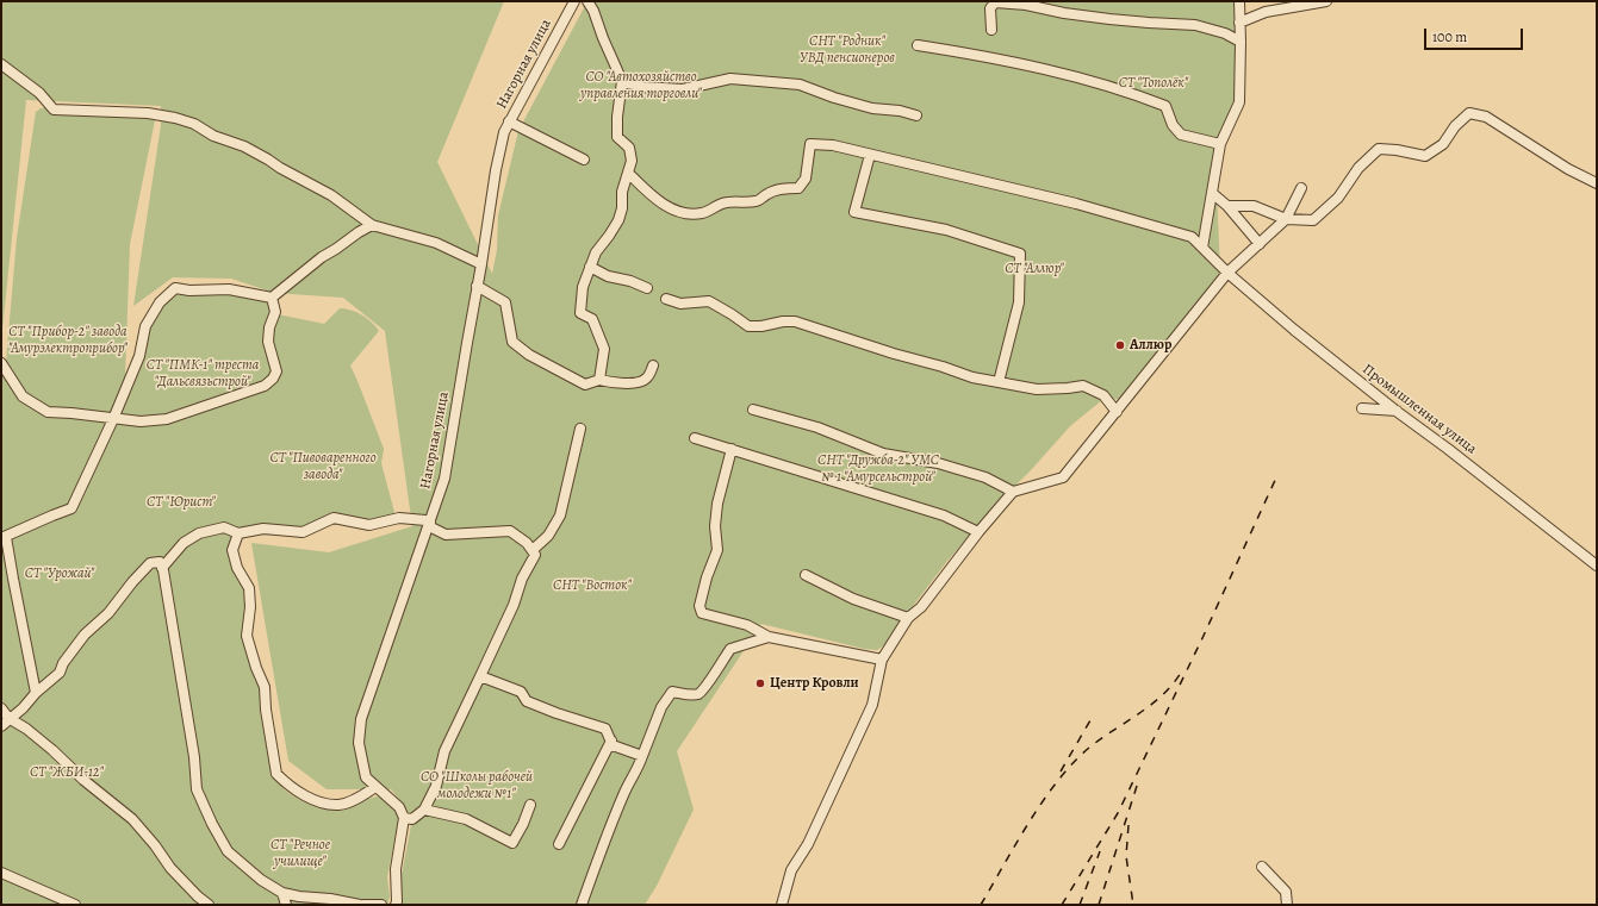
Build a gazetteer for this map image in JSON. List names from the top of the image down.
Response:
{
  "streets": {
    "street": ["Нагорная улица", "Промышленная улица"]
  },
  "parks": [
    "СНТ \"Родник\" УВД пенсионеров",
    "СО \"Автохозяйство управления торговли\"",
    "СТ \"Тополёк\"",
    "СТ \"Аллюр\"",
    "СТ \"Прибор-2\" завода \"Амурэлектроприбор\"",
    "СТ \"ПМК-1\" треста \"Дальсвязьстрой\"",
    "СТ \"Пивоваренного завода\"",
    "СНТ \"Дружба-2\" УМС № 1 \"Амурсельстрой\"",
    "СТ \"Юрист\"",
    "СТ \"Урожай\"",
    "СНТ \"Восток\"",
    "СТ \"ЖБИ-12\"",
    "СО \"Школы рабочей молодежи №1\"",
    "СТ \"Речное училище\""
  ],
  "places": ["Аллюр", "Центр Кровли"],
  "scale_bar": "100 m"
}
